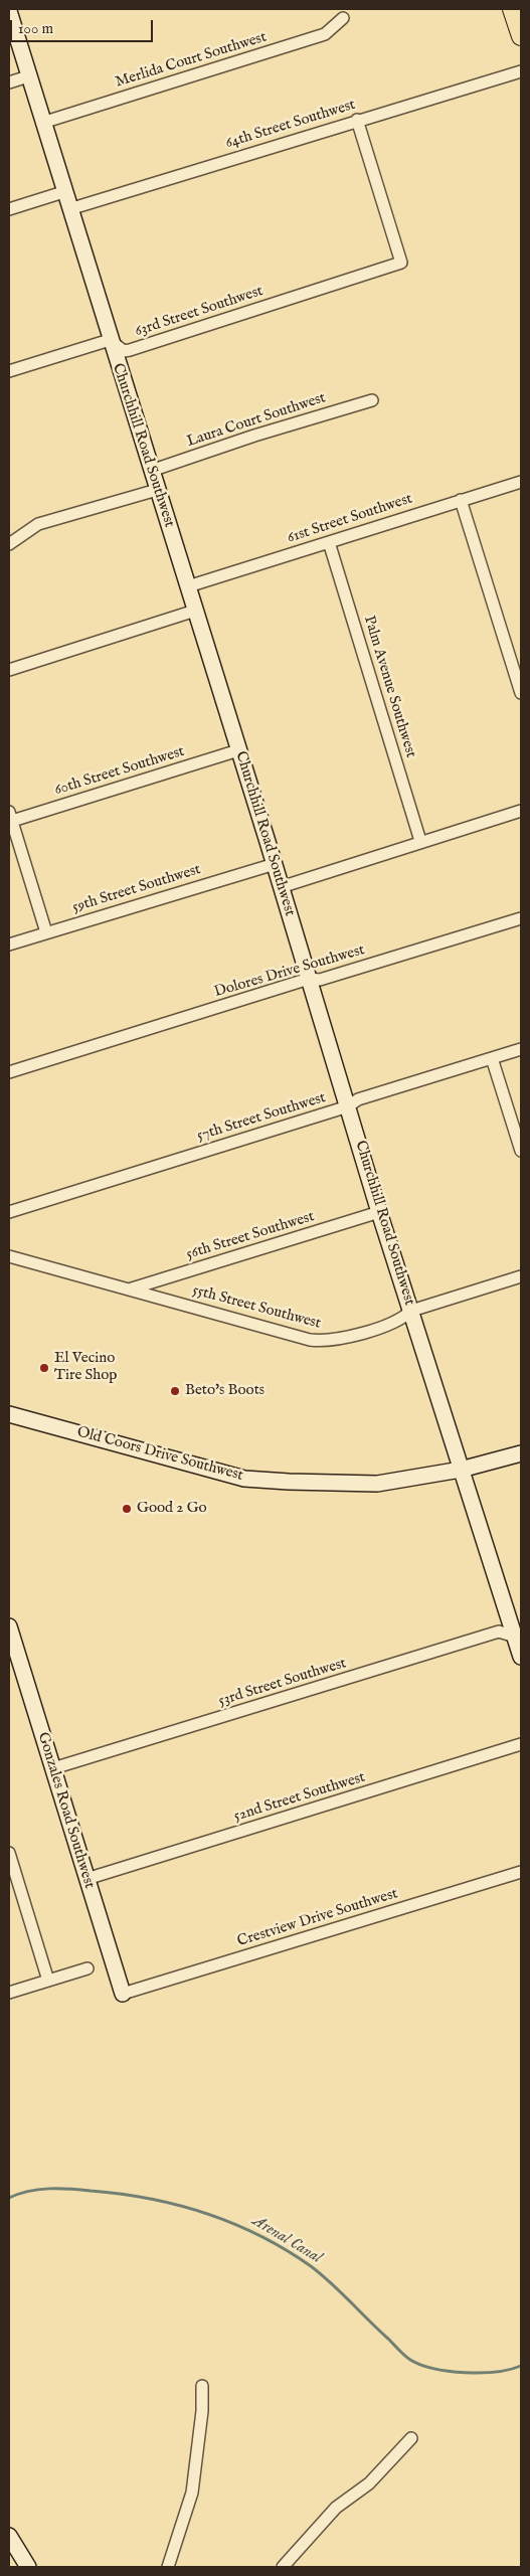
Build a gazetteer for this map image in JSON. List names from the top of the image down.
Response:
{
  "streets": {
    "street": [
      "Merlida Court Southwest",
      "64th Street Southwest",
      "63rd Street Southwest",
      "Laura Court Southwest",
      "Churchhill Road Southwest",
      "61st Street Southwest",
      "Palm Avenue Southwest",
      "60th Street Southwest",
      "59th Street Southwest",
      "Dolores Drive Southwest",
      "57th Street Southwest",
      "56th Street Southwest",
      "55th Street Southwest",
      "Old Coors Drive Southwest",
      "53rd Street Southwest",
      "52nd Street Southwest",
      "Gonzales Road Southwest",
      "Crestview Drive Southwest"
    ]
  },
  "crossings": [
    ["Merlida Court Southwest", "Churchhill Road Southwest"],
    ["64th Street Southwest", "63rd Street Southwest"],
    ["64th Street Southwest", "Churchhill Road Southwest"],
    ["63rd Street Southwest", "Churchhill Road Southwest"],
    ["Laura Court Southwest", "Churchhill Road Southwest"],
    ["Churchhill Road Southwest", "61st Street Southwest"],
    ["Churchhill Road Southwest", "60th Street Southwest"],
    ["Churchhill Road Southwest", "59th Street Southwest"],
    ["Churchhill Road Southwest", "Dolores Drive Southwest"],
    ["Churchhill Road Southwest", "57th Street Southwest"],
    ["Churchhill Road Southwest", "56th Street Southwest"],
    ["Churchhill Road Southwest", "55th Street Southwest"],
    ["Churchhill Road Southwest", "Old Coors Drive Southwest"],
    ["Churchhill Road Southwest", "53rd Street Southwest"],
    ["61st Street Southwest", "Palm Avenue Southwest"],
    ["56th Street Southwest", "55th Street Southwest"],
    ["53rd Street Southwest", "Gonzales Road Southwest"],
    ["52nd Street Southwest", "Gonzales Road Southwest"],
    ["Gonzales Road Southwest", "Crestview Drive Southwest"]
  ],
  "water": ["Arenal Canal"],
  "places": ["El Vecino Tire Shop", "Beto's Boots", "Good 2 Go"],
  "scale_bar": "100 m"
}
